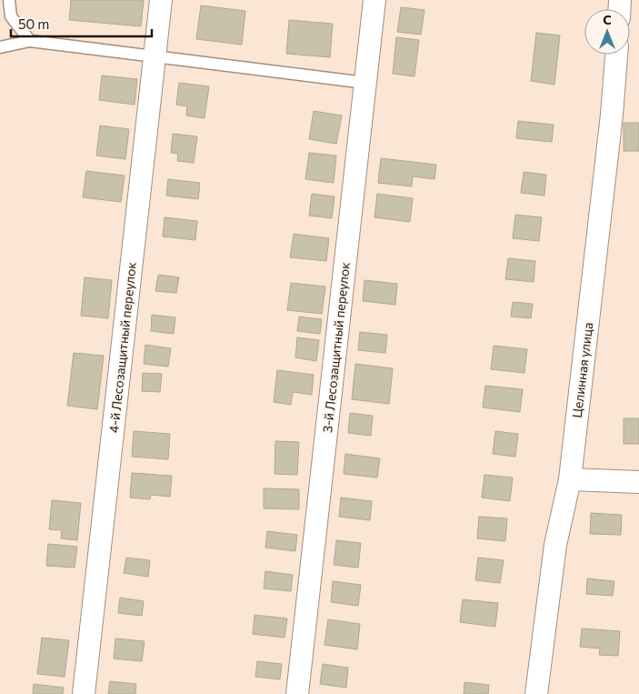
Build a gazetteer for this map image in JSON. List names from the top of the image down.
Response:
{
  "streets": {
    "street": ["4-й Лесозащитный переулок", "3-й Лесозащитный переулок", "Целинная улица"]
  },
  "scale_bar": "50 m",
  "north": "top"
}
